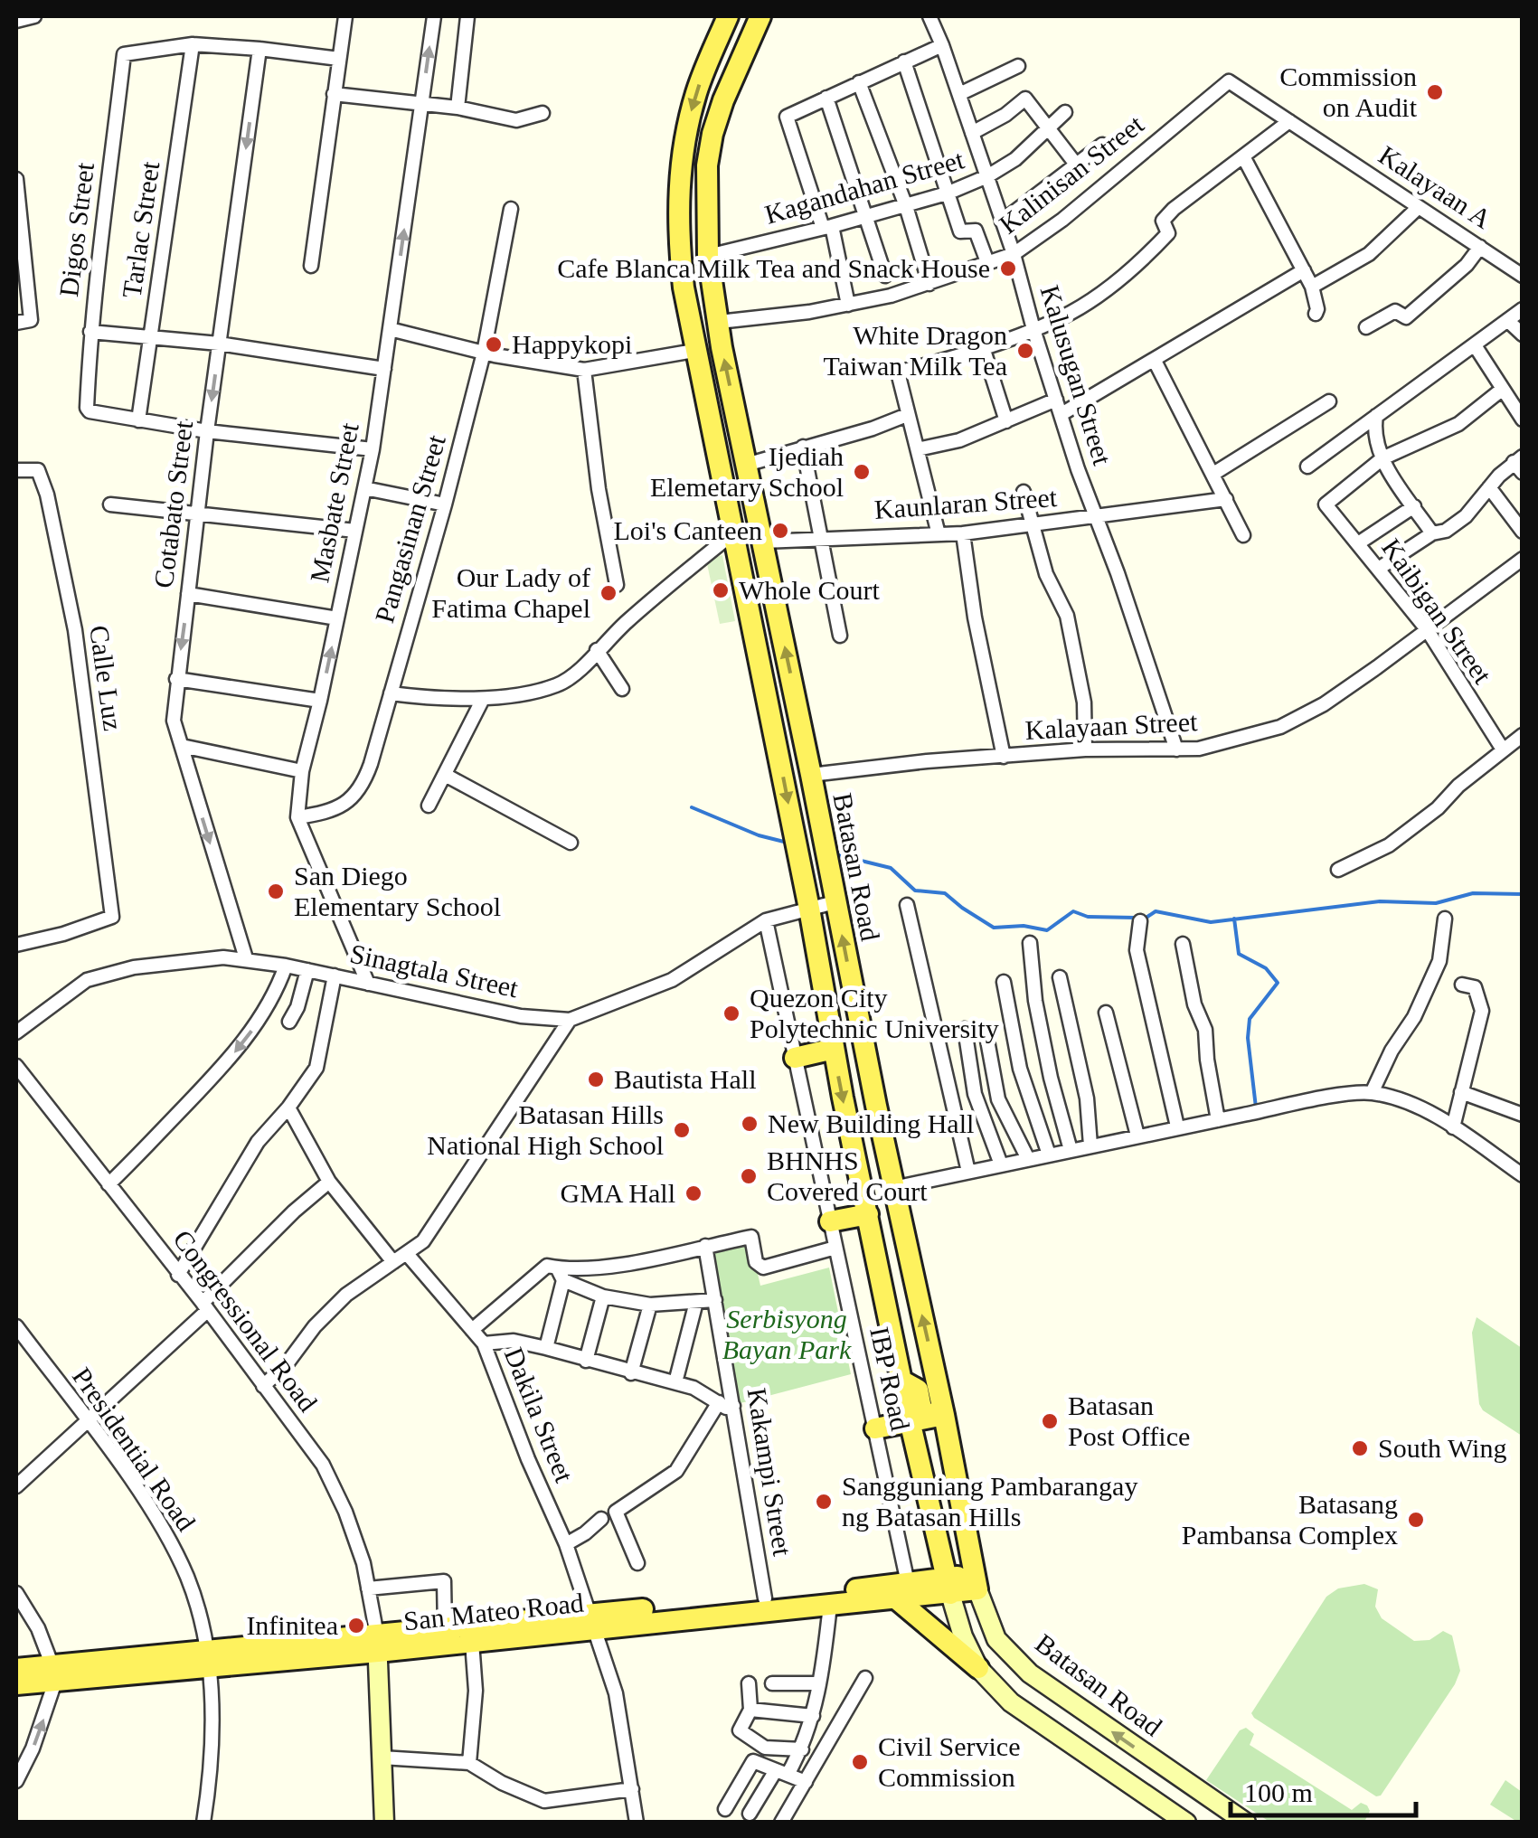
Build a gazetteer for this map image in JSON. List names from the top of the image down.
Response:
{
  "streets": {
    "main road": ["Batasan Road", "San Mateo Road"],
    "street": [
      "Kalinisan Street",
      "Kagandahan Street",
      "Kalayaan A",
      "Digos Street",
      "Tarlac Street",
      "Kalusugan Street",
      "Masbate Street",
      "Kaunlaran Street",
      "Cotabato Street",
      "Pangasinan Street",
      "Kaibigan Street",
      "Calle Luz",
      "Kalayaan Street",
      "Sinagtala Street",
      "Congressional Road",
      "IBP Road",
      "Dakila Street",
      "Presidential Road",
      "Kakampi Street"
    ]
  },
  "crossings": [
    ["Kalinisan Street", "Kalayaan A"],
    ["Kalinisan Street", "Kalusugan Street"],
    ["Kalinisan Street", "Batasan Road"],
    ["Kagandahan Street", "Kalusugan Street"],
    ["Kagandahan Street", "Batasan Road"],
    ["Digos Street", "Tarlac Street"],
    ["Kalusugan Street", "Kaunlaran Street"],
    ["Kalusugan Street", "Kalayaan Street"],
    ["Masbate Street", "Pangasinan Street"],
    ["Masbate Street", "Sinagtala Street"],
    ["Kaunlaran Street", "Batasan Road"],
    ["Cotabato Street", "Sinagtala Street"],
    ["Kaibigan Street", "Kalayaan Street"],
    ["Kalayaan Street", "Batasan Road"],
    ["Batasan Road", "Sinagtala Street"],
    ["Batasan Road", "San Mateo Road"],
    ["Sinagtala Street", "IBP Road"],
    ["Congressional Road", "San Mateo Road"],
    ["IBP Road", "San Mateo Road"],
    ["Dakila Street", "San Mateo Road"],
    ["Presidential Road", "San Mateo Road"],
    ["Kakampi Street", "San Mateo Road"]
  ],
  "one_way": ["Cotabato Street"],
  "parks": ["Serbisyong Bayan Park"],
  "places": [
    "Commission on Audit",
    "Cafe Blanca Milk Tea and Snack House",
    "Happykopi",
    "White Dragon Taiwan Milk Tea",
    "Ijediah Elemetary School",
    "Loi's Canteen",
    "Whole Court",
    "Our Lady of Fatima Chapel",
    "San Diego Elementary School",
    "Quezon City Polytechnic University",
    "Bautista Hall",
    "New Building Hall",
    "Batasan Hills National High School",
    "BHNHS Covered Court",
    "GMA Hall",
    "Batasan Post Office",
    "South Wing",
    "Sangguniang Pambarangay ng Batasan Hills",
    "Batasang Pambansa Complex",
    "Infinitea",
    "Civil Service Commission"
  ],
  "scale_bar": "100 m"
}
